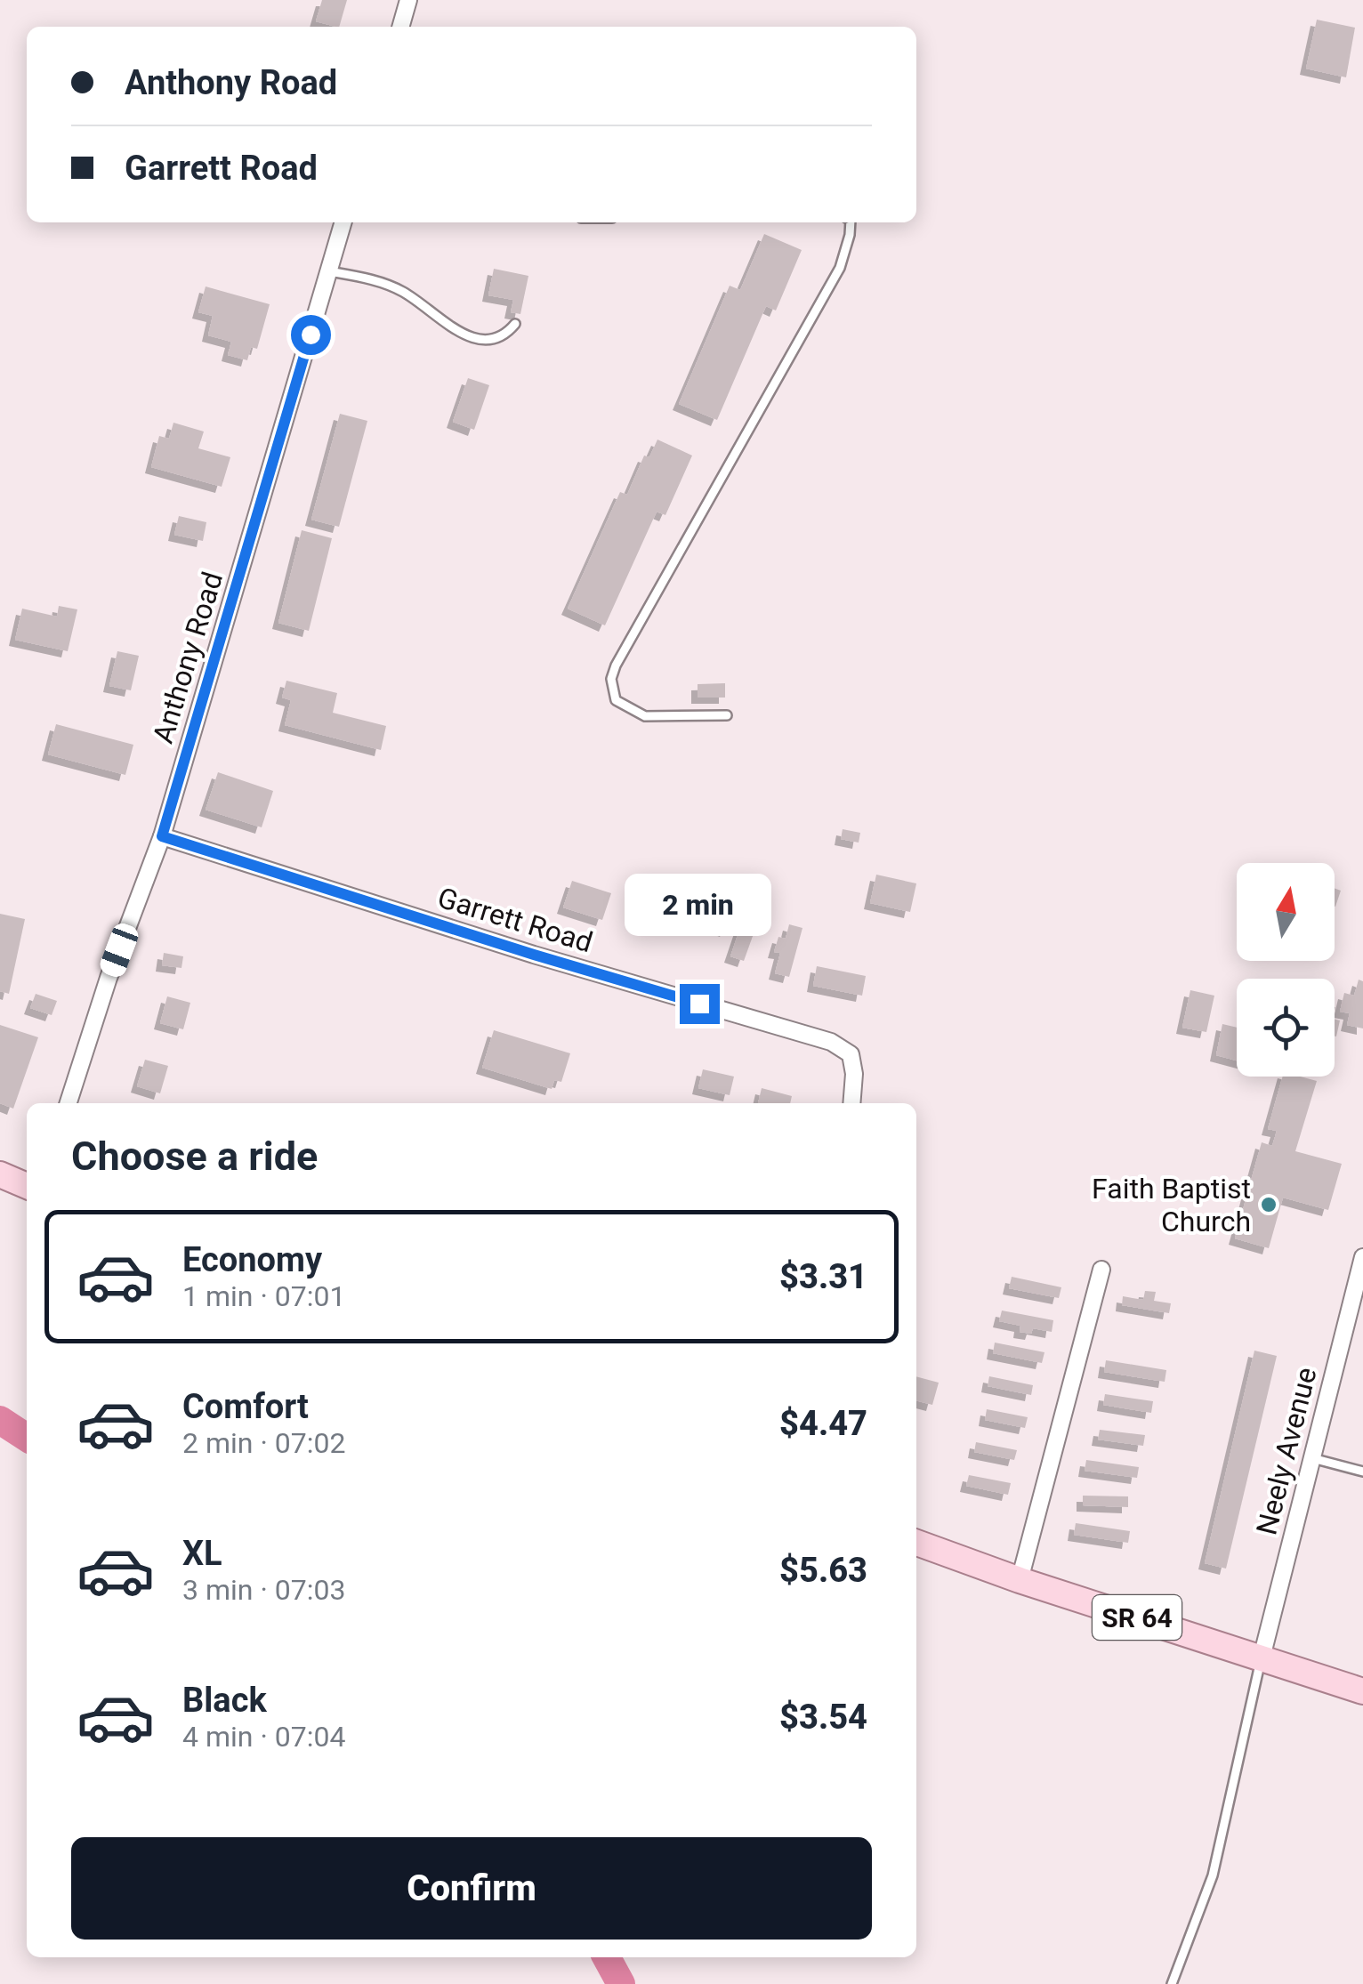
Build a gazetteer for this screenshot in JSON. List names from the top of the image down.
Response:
{
  "streets": {
    "main road": ["SR 64"],
    "street": ["Anthony Road", "Garrett Road", "Neely Avenue"]
  },
  "crossings": [
    ["Anthony Road", "Garrett Road"],
    ["Neely Avenue", "SR 64"]
  ],
  "places": ["Faith Baptist Church"],
  "north": "top",
  "page": {
    "banner": ["Anthony Road", "Garrett Road"],
    "bubble": "2 min",
    "heading": "Choose a ride",
    "list": [
      {
        "name": "Economy",
        "note": "1 min · 07:01",
        "value": "$3.31"
      },
      {
        "name": "Comfort",
        "note": "2 min · 07:02",
        "value": "$4.47"
      },
      {
        "name": "XL",
        "note": "3 min · 07:03",
        "value": "$5.63"
      },
      {
        "name": "Black",
        "note": "4 min · 07:04",
        "value": "$3.54"
      }
    ],
    "buttons": "Confirm"
  }
}
